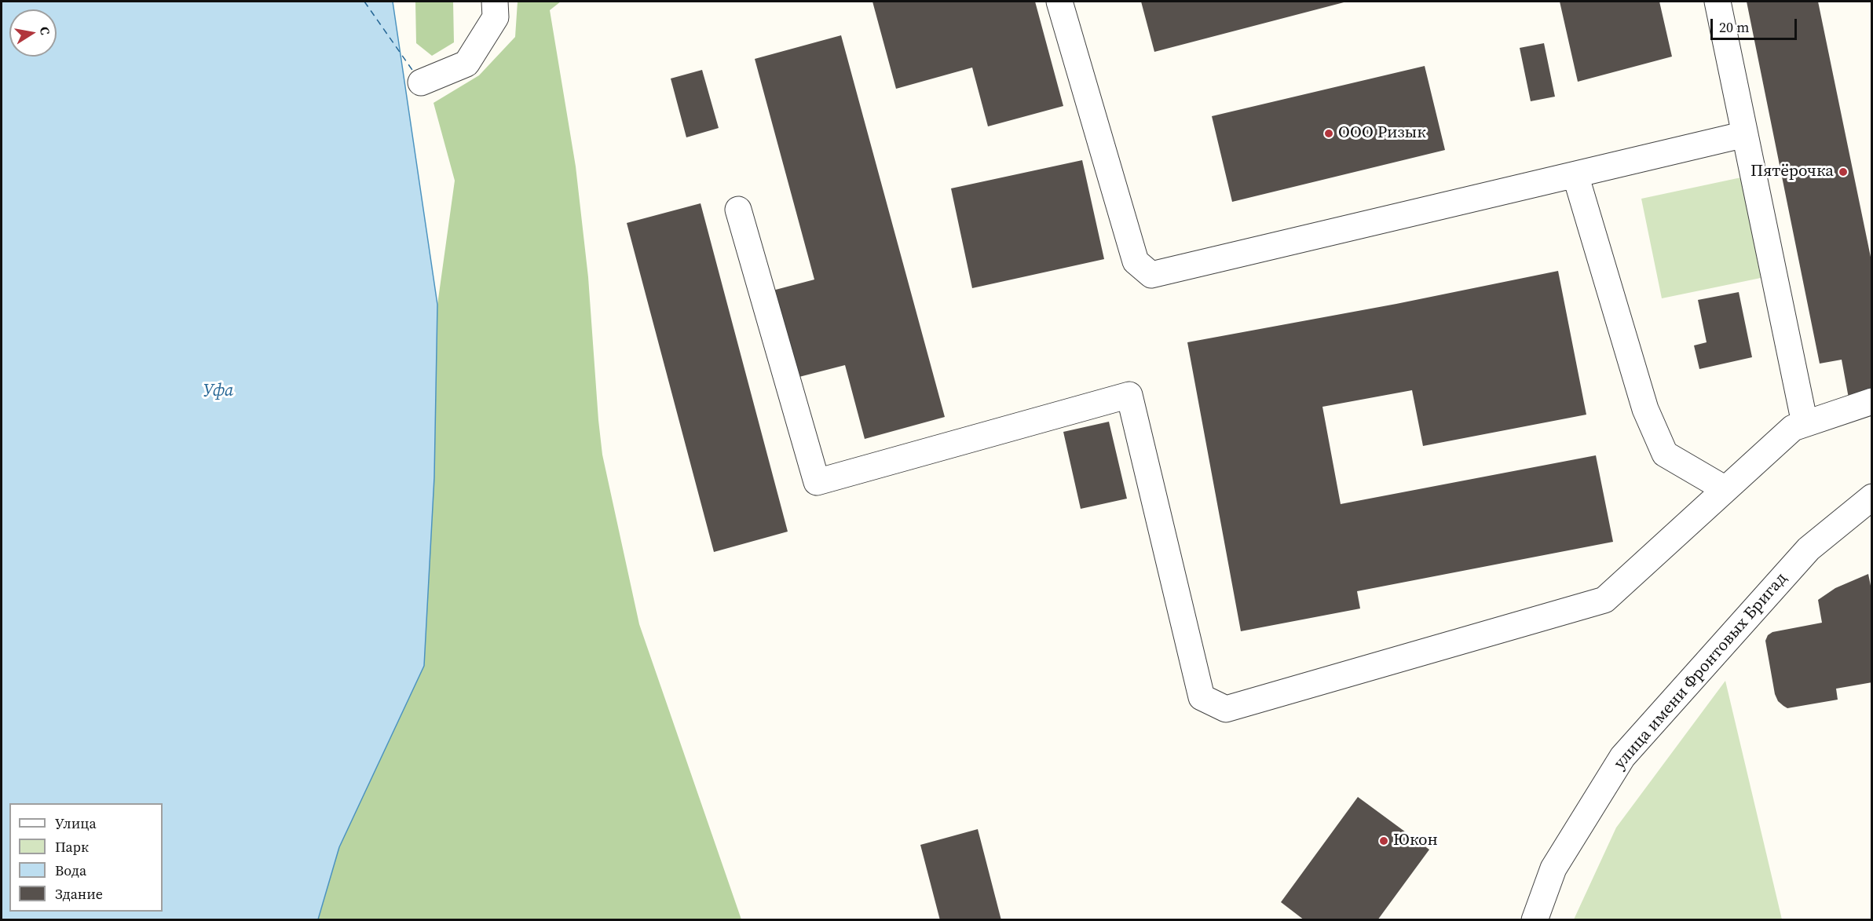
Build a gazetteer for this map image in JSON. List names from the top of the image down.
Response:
{
  "streets": {
    "street": ["улица имени Фронтовых Бригад"]
  },
  "water": ["Уфа"],
  "places": ["ООО Ризык", "Пятёрочка", "Юкон"],
  "legend": [
    "Улица",
    "Парк",
    "Вода",
    "Здание"
  ],
  "scale_bar": "20 m",
  "north": "right"
}
